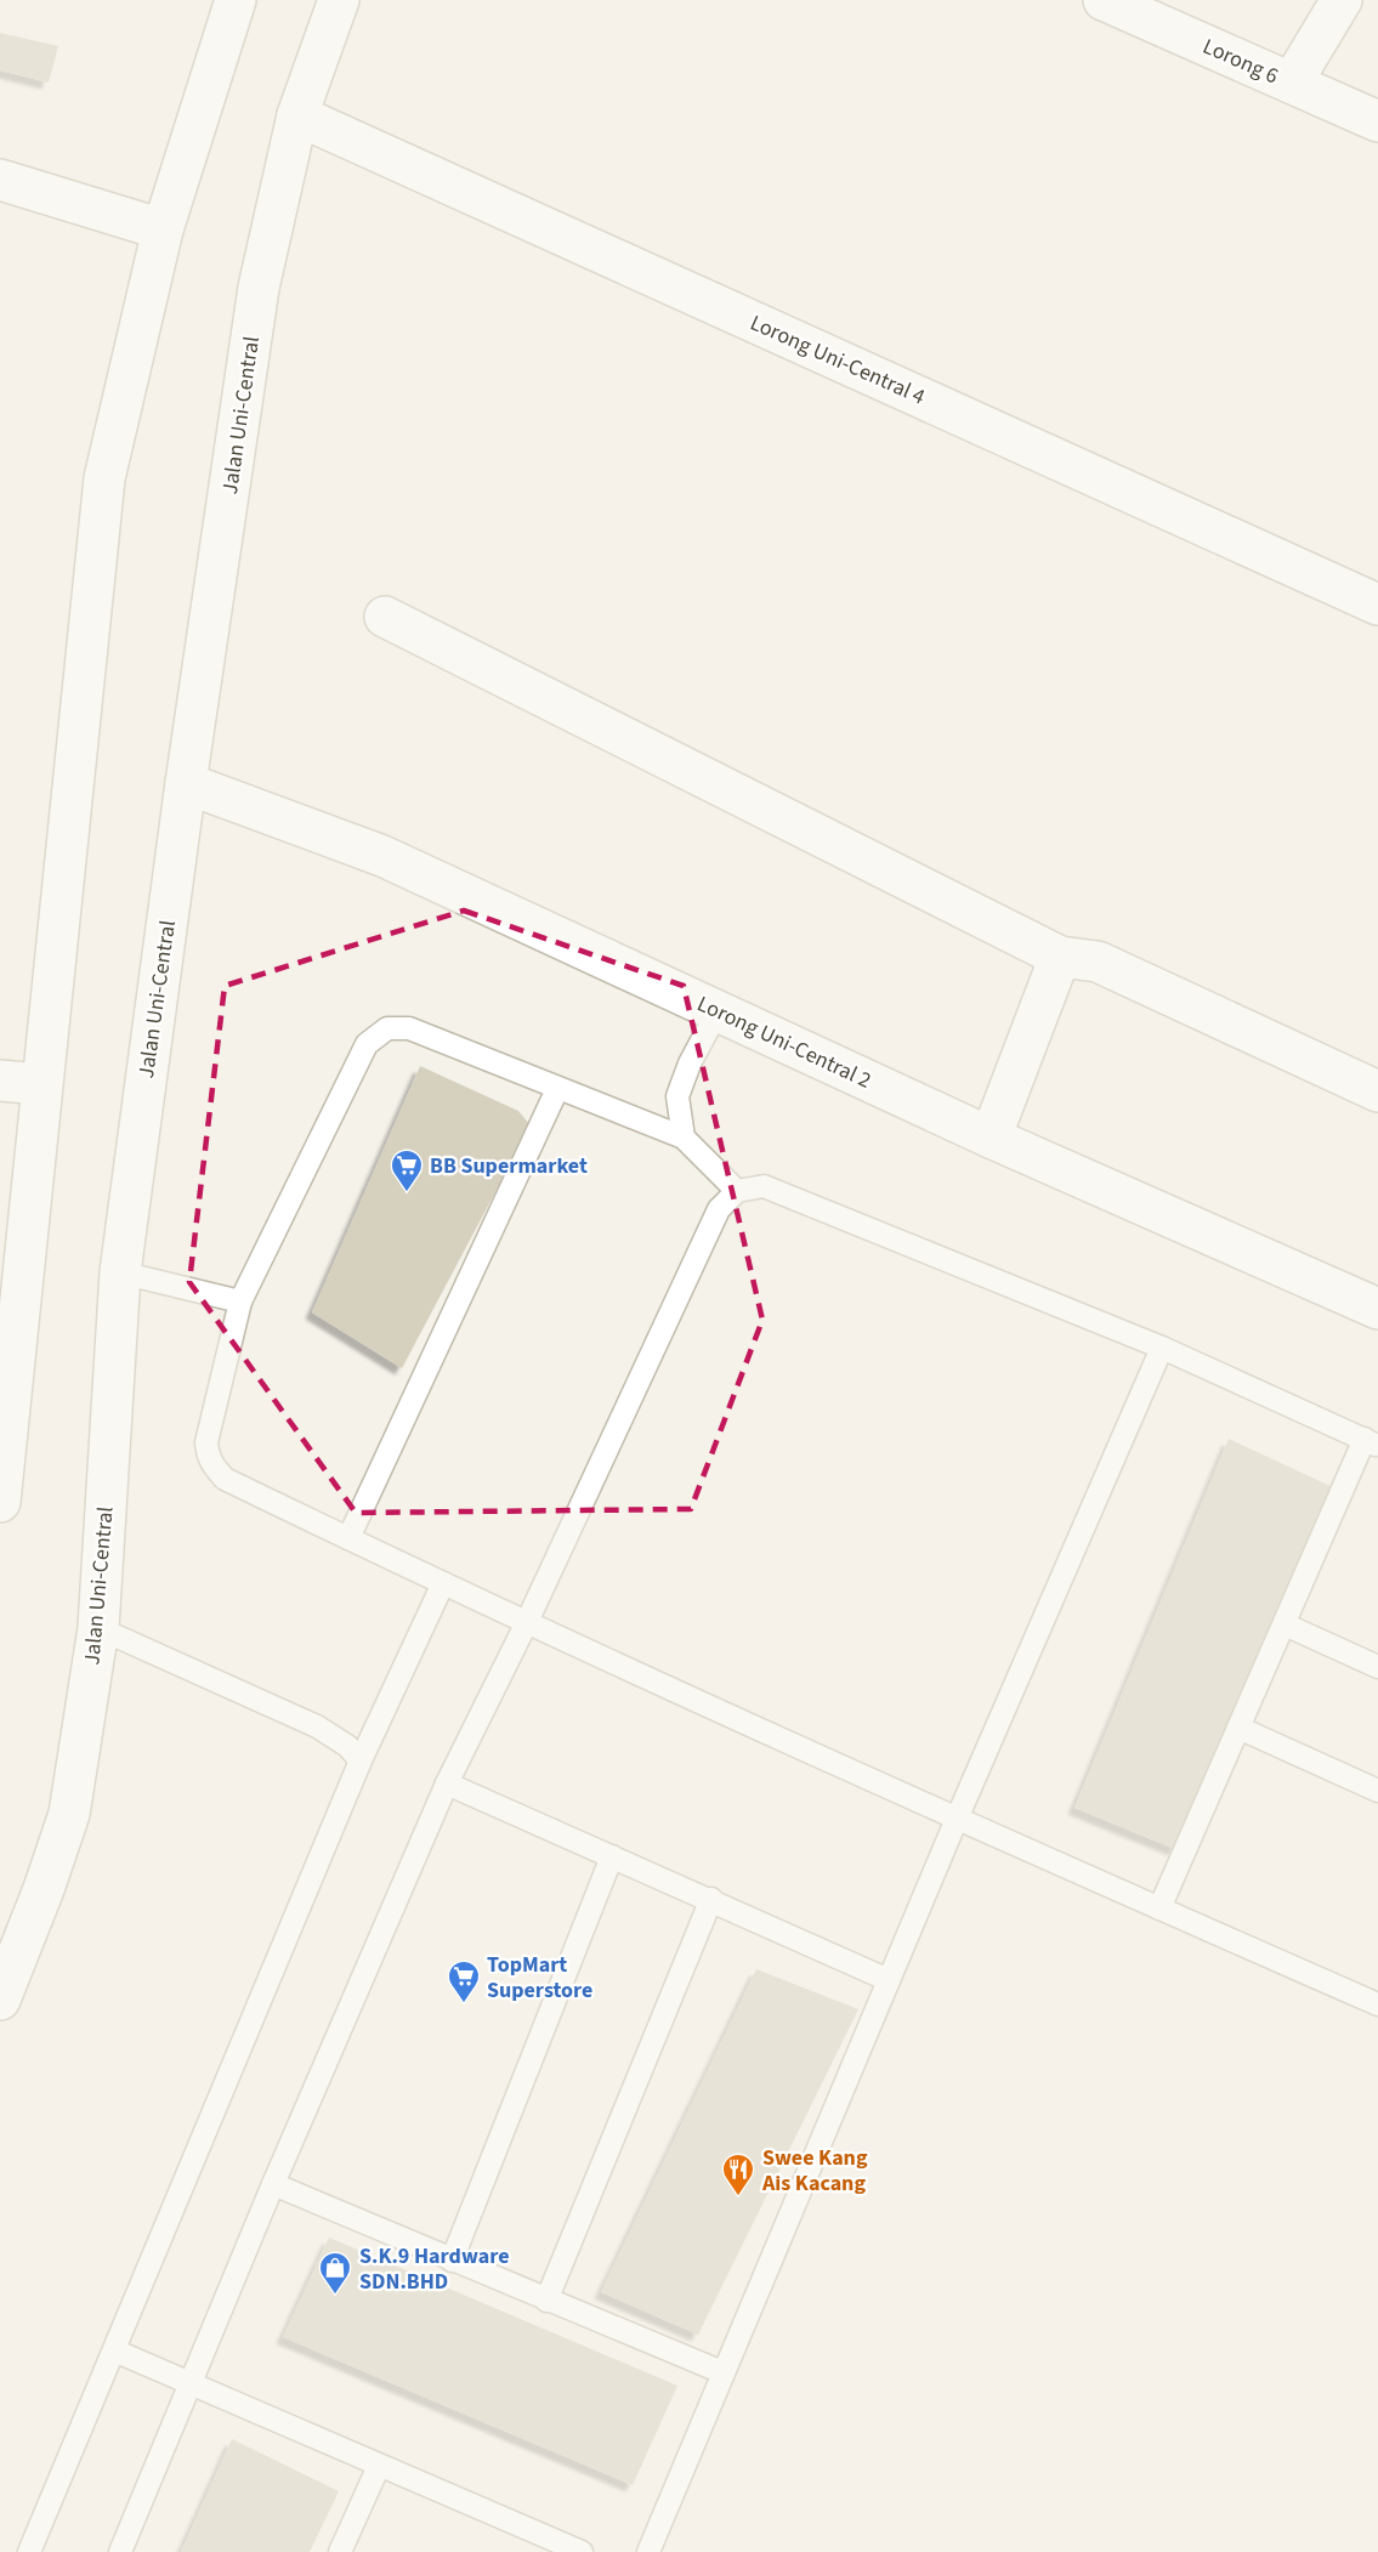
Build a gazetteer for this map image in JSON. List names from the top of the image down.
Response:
{
  "streets": {
    "street": [
      "Lorong 6",
      "Lorong Uni-Central 4",
      "Jalan Uni-Central",
      "Lorong Uni-Central 2"
    ]
  },
  "crossings": [
    ["Lorong Uni-Central 4", "Jalan Uni-Central"],
    ["Jalan Uni-Central", "Lorong Uni-Central 2"]
  ],
  "places": {
    "supermarket": ["BB Supermarket", "TopMart Superstore"],
    "restaurant": ["Swee Kang Ais Kacang"],
    "shop": ["S.K.9 Hardware SDN.BHD"]
  }
}
